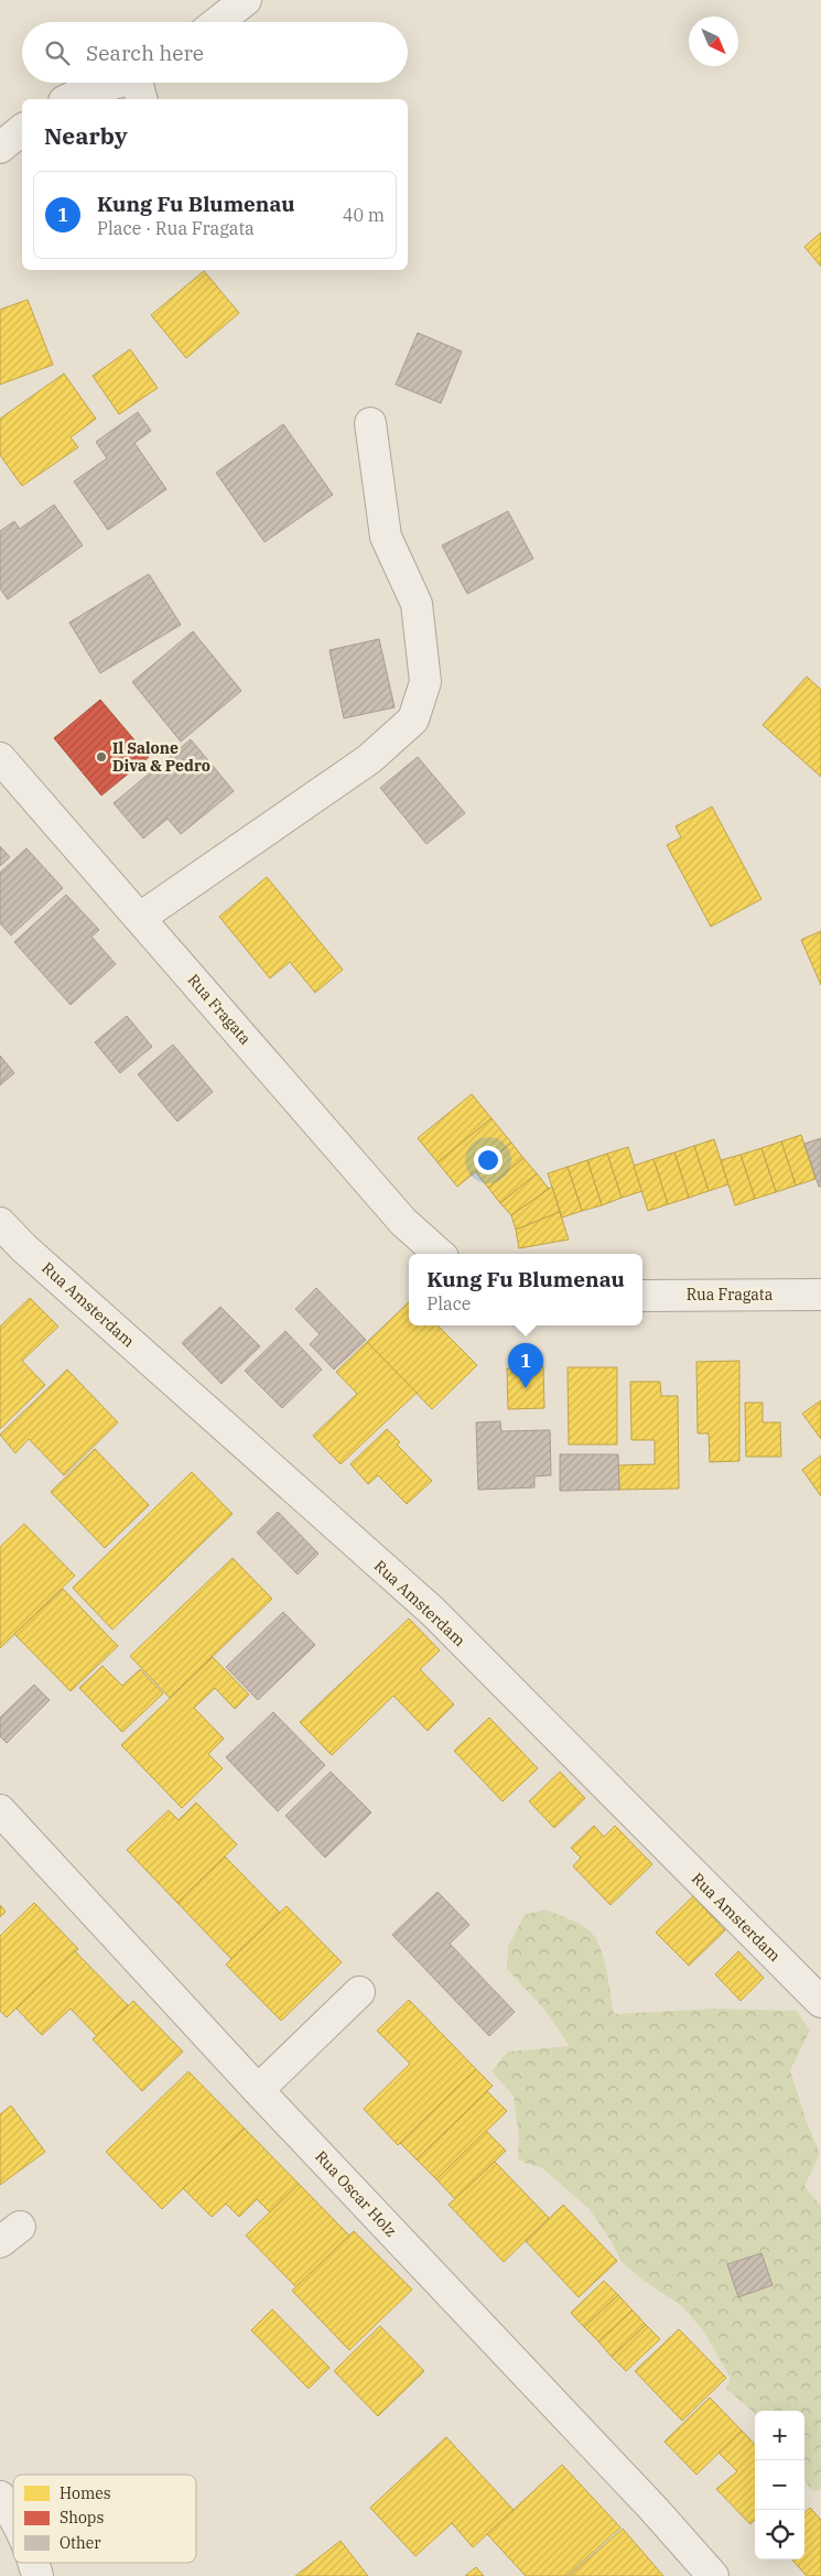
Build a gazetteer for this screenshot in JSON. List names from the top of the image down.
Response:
{
  "streets": {
    "street": ["Rua Fragata", "Rua Amsterdam", "Rua Oscar Holz"]
  },
  "places": ["Il Salone Diva & Pedro"],
  "legend": ["Homes", "Shops", "Other"],
  "north": "bottom right",
  "page": {
    "search": "Search here",
    "heading": "Nearby",
    "list": [
      {
        "mark": "1",
        "name": "Kung Fu Blumenau",
        "note": "Place · Rua Fragata",
        "value": "40 m"
      }
    ],
    "popup": ["Kung Fu Blumenau", "Place"],
    "pins": "1",
    "map_buttons": ["+", "−"]
  }
}
